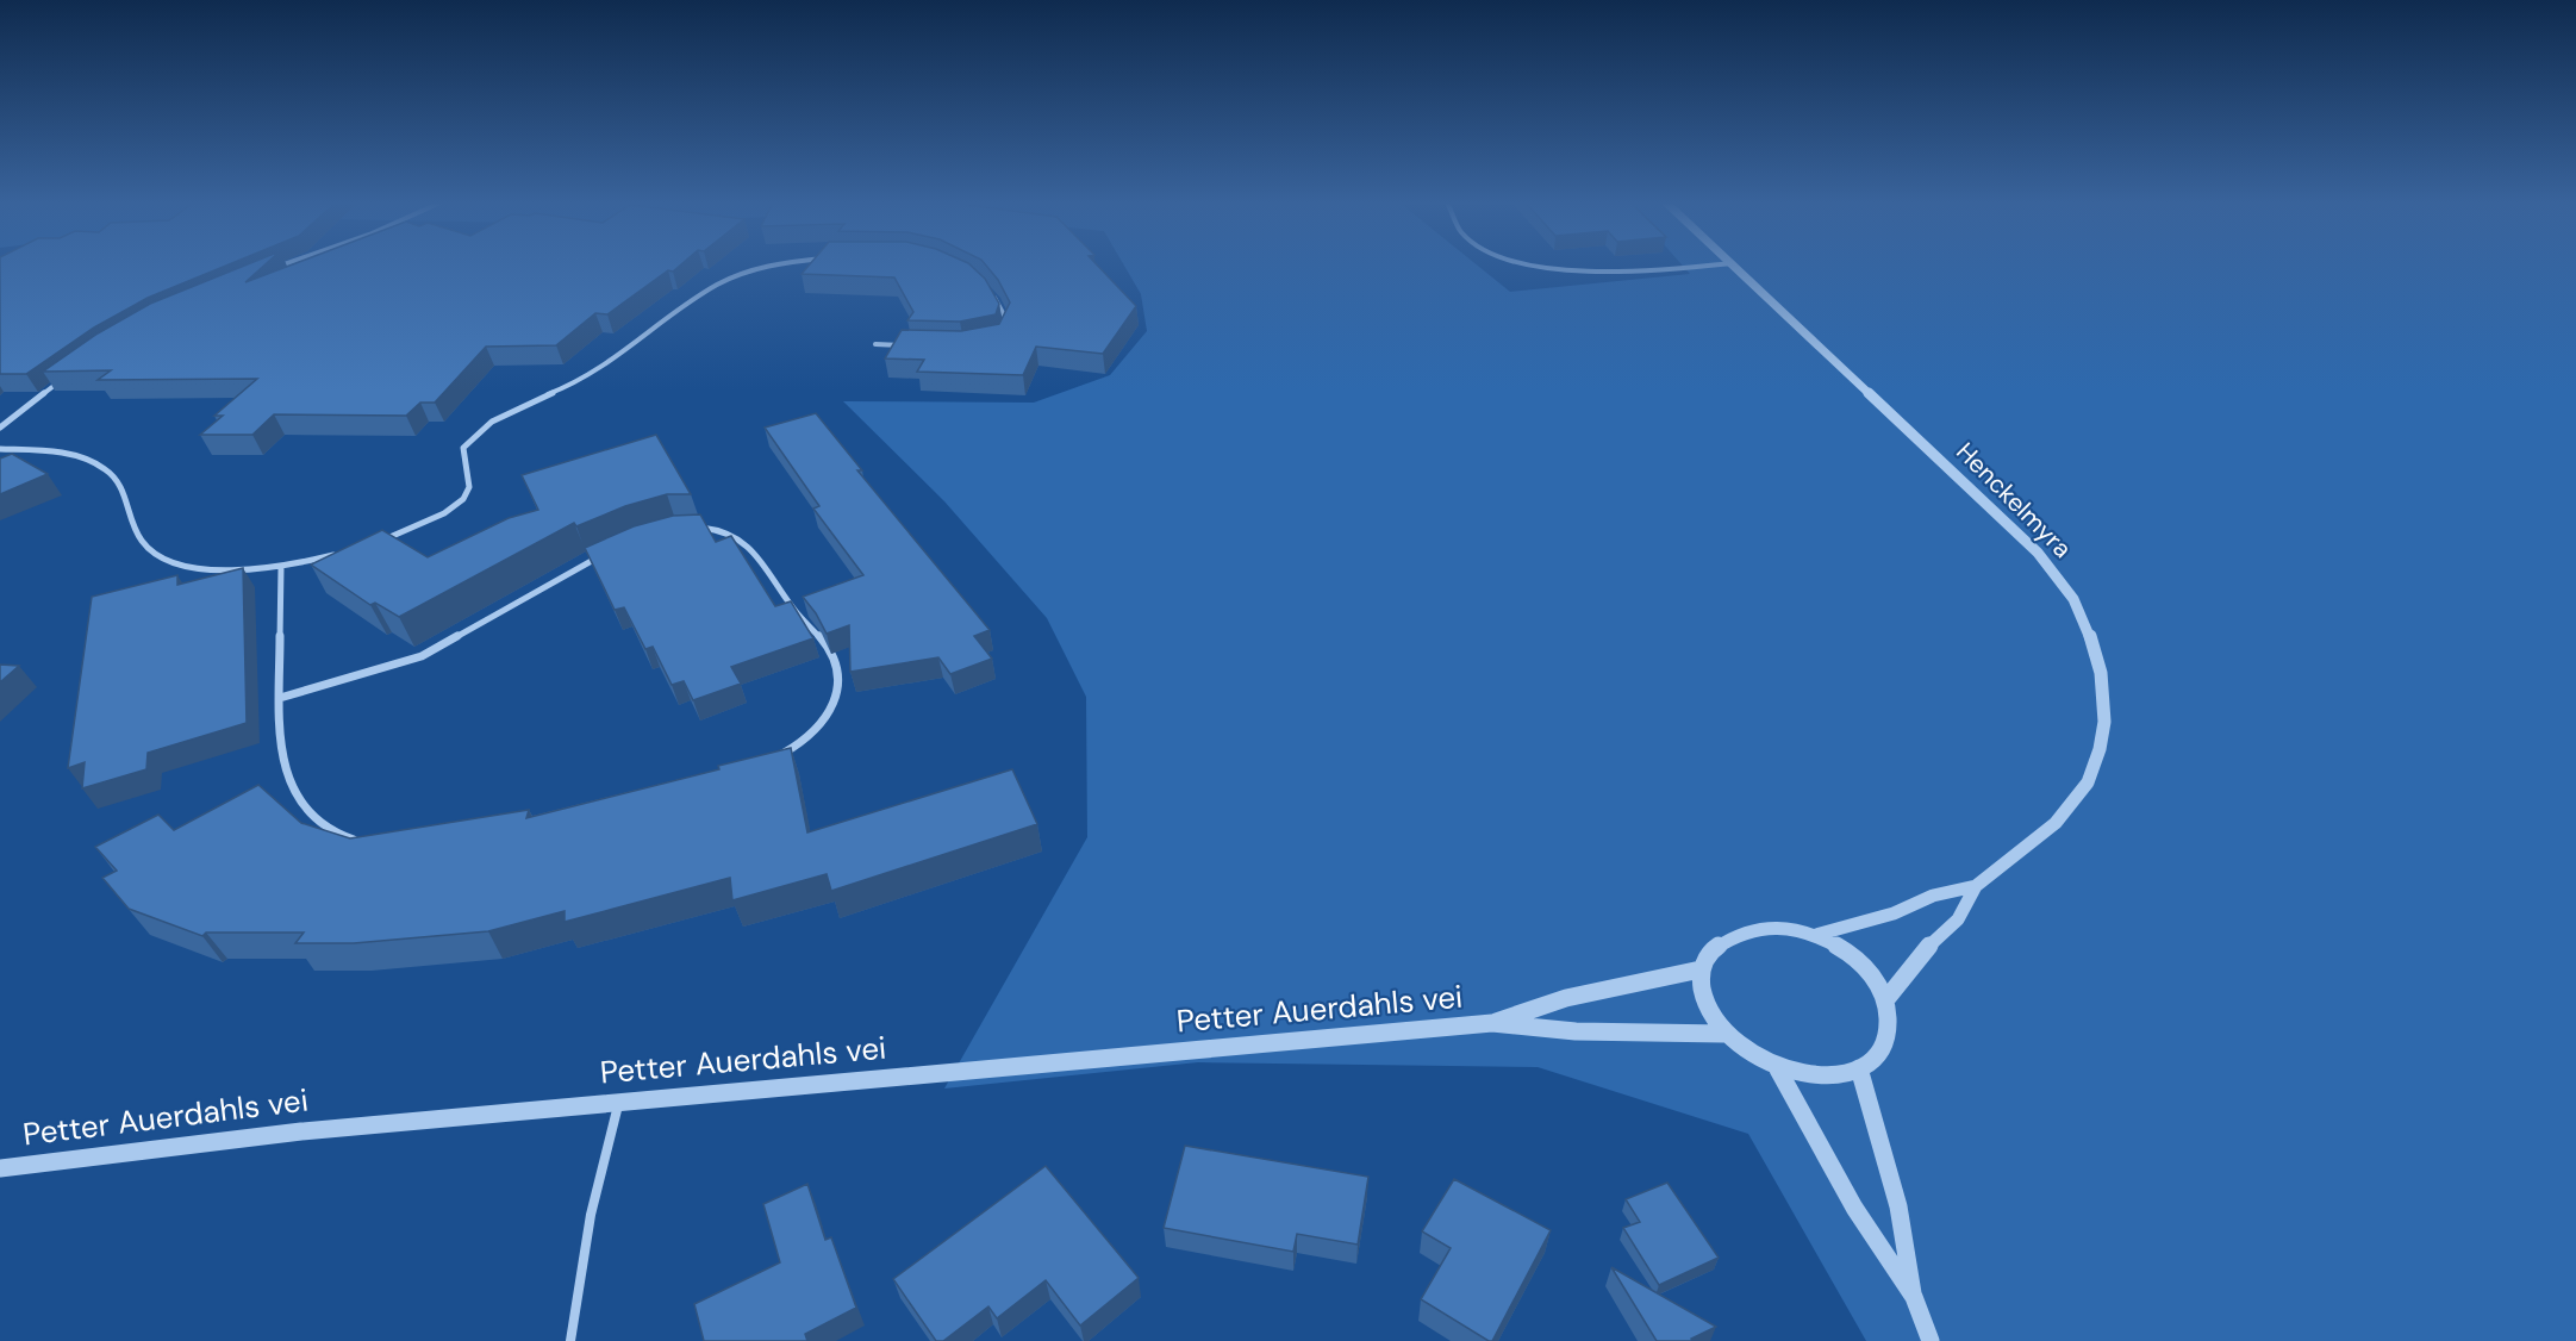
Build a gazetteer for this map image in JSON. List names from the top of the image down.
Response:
{
  "streets": {
    "street": ["Henckelmyra", "Petter Auerdahls vei"]
  },
  "crossings": [
    ["Henckelmyra", "Petter Auerdahls vei"]
  ]
}
